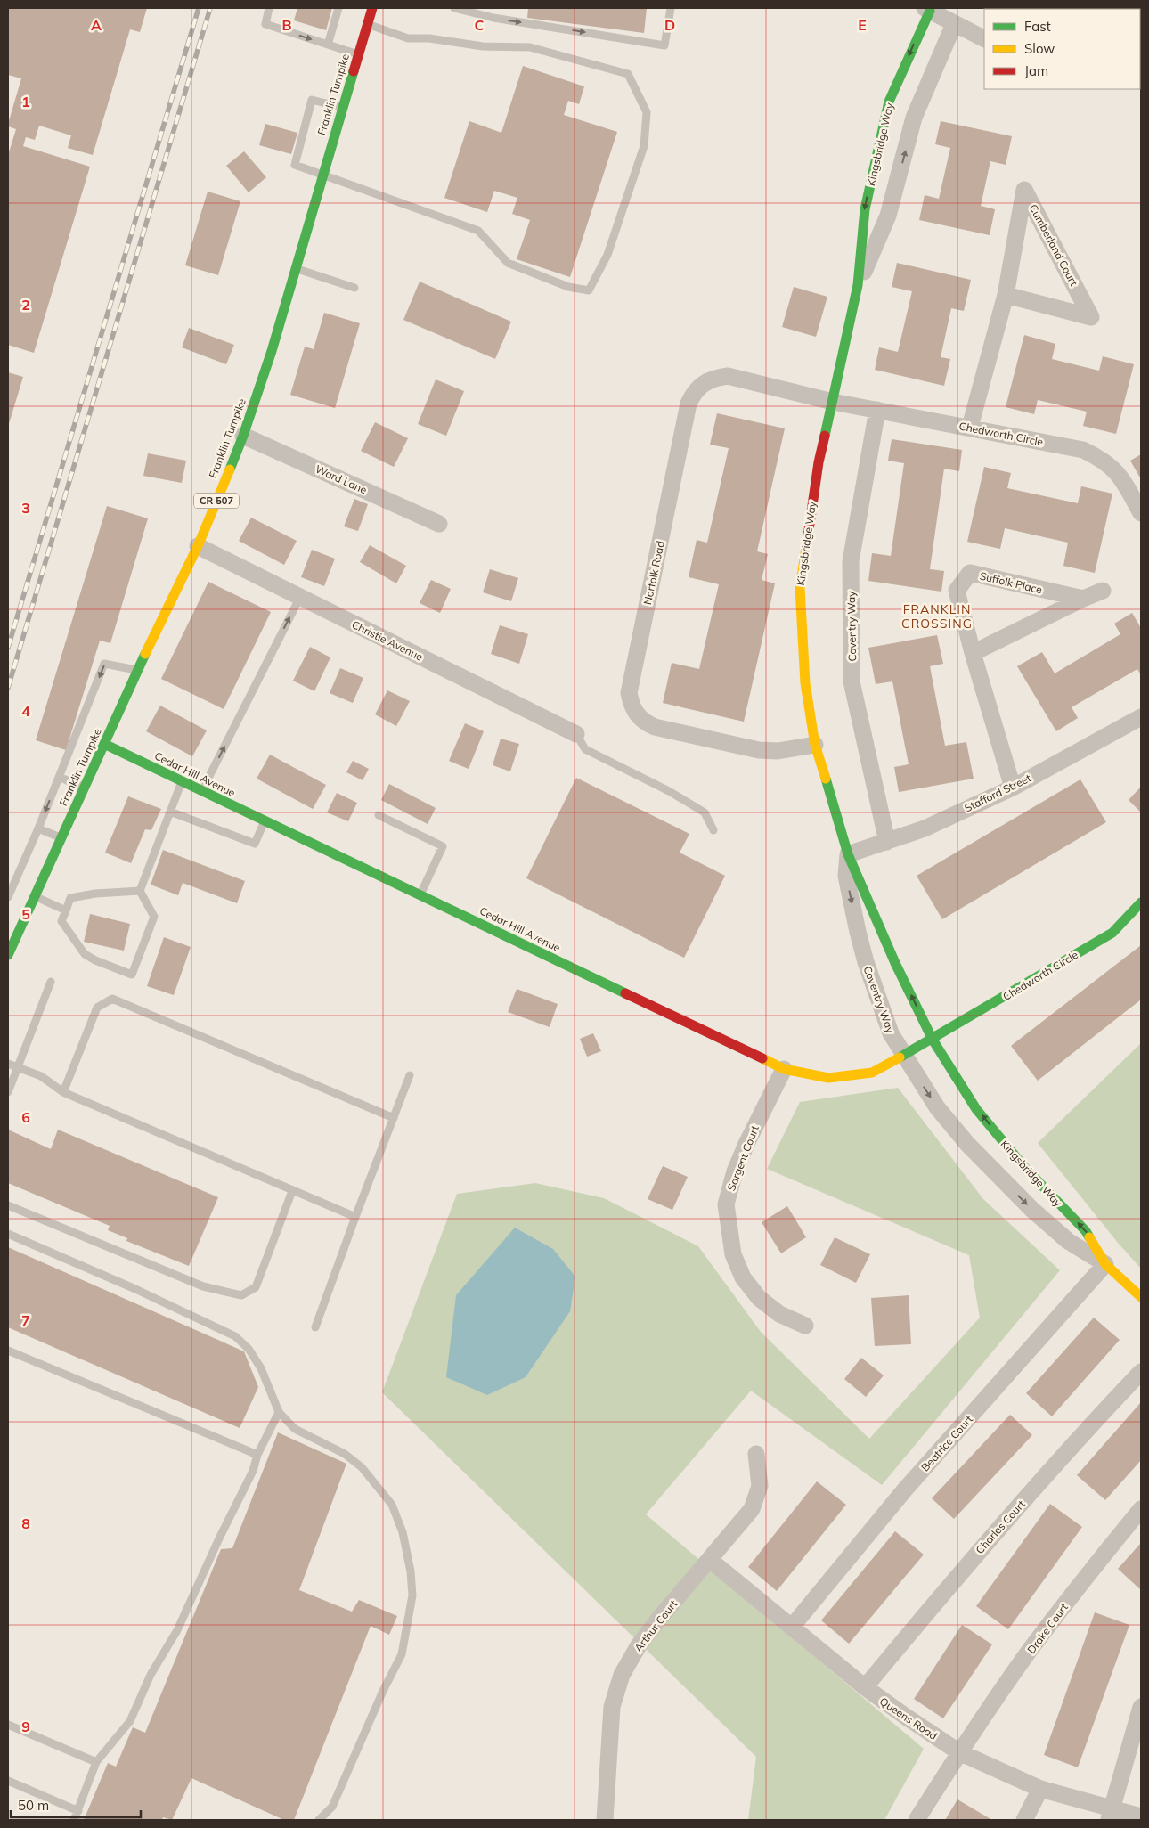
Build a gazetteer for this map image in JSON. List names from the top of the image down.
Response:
{
  "streets": {
    "street": [
      "Franklin Turnpike",
      "Kingsbridge Way",
      "Cumberland Court",
      "Chedworth Circle",
      "Ward Lane",
      "CR 507",
      "Norfolk Road",
      "Suffolk Place",
      "Coventry Way",
      "Christie Avenue",
      "Cedar Hill Avenue",
      "Stafford Street",
      "Sargent Court",
      "Beatrice Court",
      "Charles Court",
      "Arthur Court",
      "Drake Court",
      "Queens Road"
    ]
  },
  "crossings": [
    ["Franklin Turnpike", "Ward Lane"],
    ["Franklin Turnpike", "Christie Avenue"],
    ["Franklin Turnpike", "Cedar Hill Avenue"],
    ["Kingsbridge Way", "Chedworth Circle"],
    ["Kingsbridge Way", "Norfolk Road"],
    ["Kingsbridge Way", "Coventry Way"],
    ["Kingsbridge Way", "Cedar Hill Avenue"],
    ["Kingsbridge Way", "Stafford Street"],
    ["Kingsbridge Way", "Beatrice Court"],
    ["Cumberland Court", "Chedworth Circle"],
    ["Chedworth Circle", "Norfolk Road"],
    ["Chedworth Circle", "Coventry Way"],
    ["Chedworth Circle", "Cedar Hill Avenue"],
    ["Suffolk Place", "Stafford Street"],
    ["Coventry Way", "Cedar Hill Avenue"],
    ["Coventry Way", "Stafford Street"],
    ["Coventry Way", "Beatrice Court"],
    ["Cedar Hill Avenue", "Sargent Court"],
    ["Beatrice Court", "Queens Road"],
    ["Charles Court", "Queens Road"],
    ["Arthur Court", "Queens Road"],
    ["Drake Court", "Queens Road"]
  ],
  "districts": ["FRANKLIN CROSSING"],
  "legend": ["Fast", "Slow", "Jam"],
  "scale_bar": "50 m",
  "grid": {
    "columns": [
      "A",
      "B",
      "C",
      "D",
      "E"
    ],
    "rows": [
      "1",
      "2",
      "3",
      "4",
      "5",
      "6",
      "7",
      "8",
      "9"
    ]
  }
}
